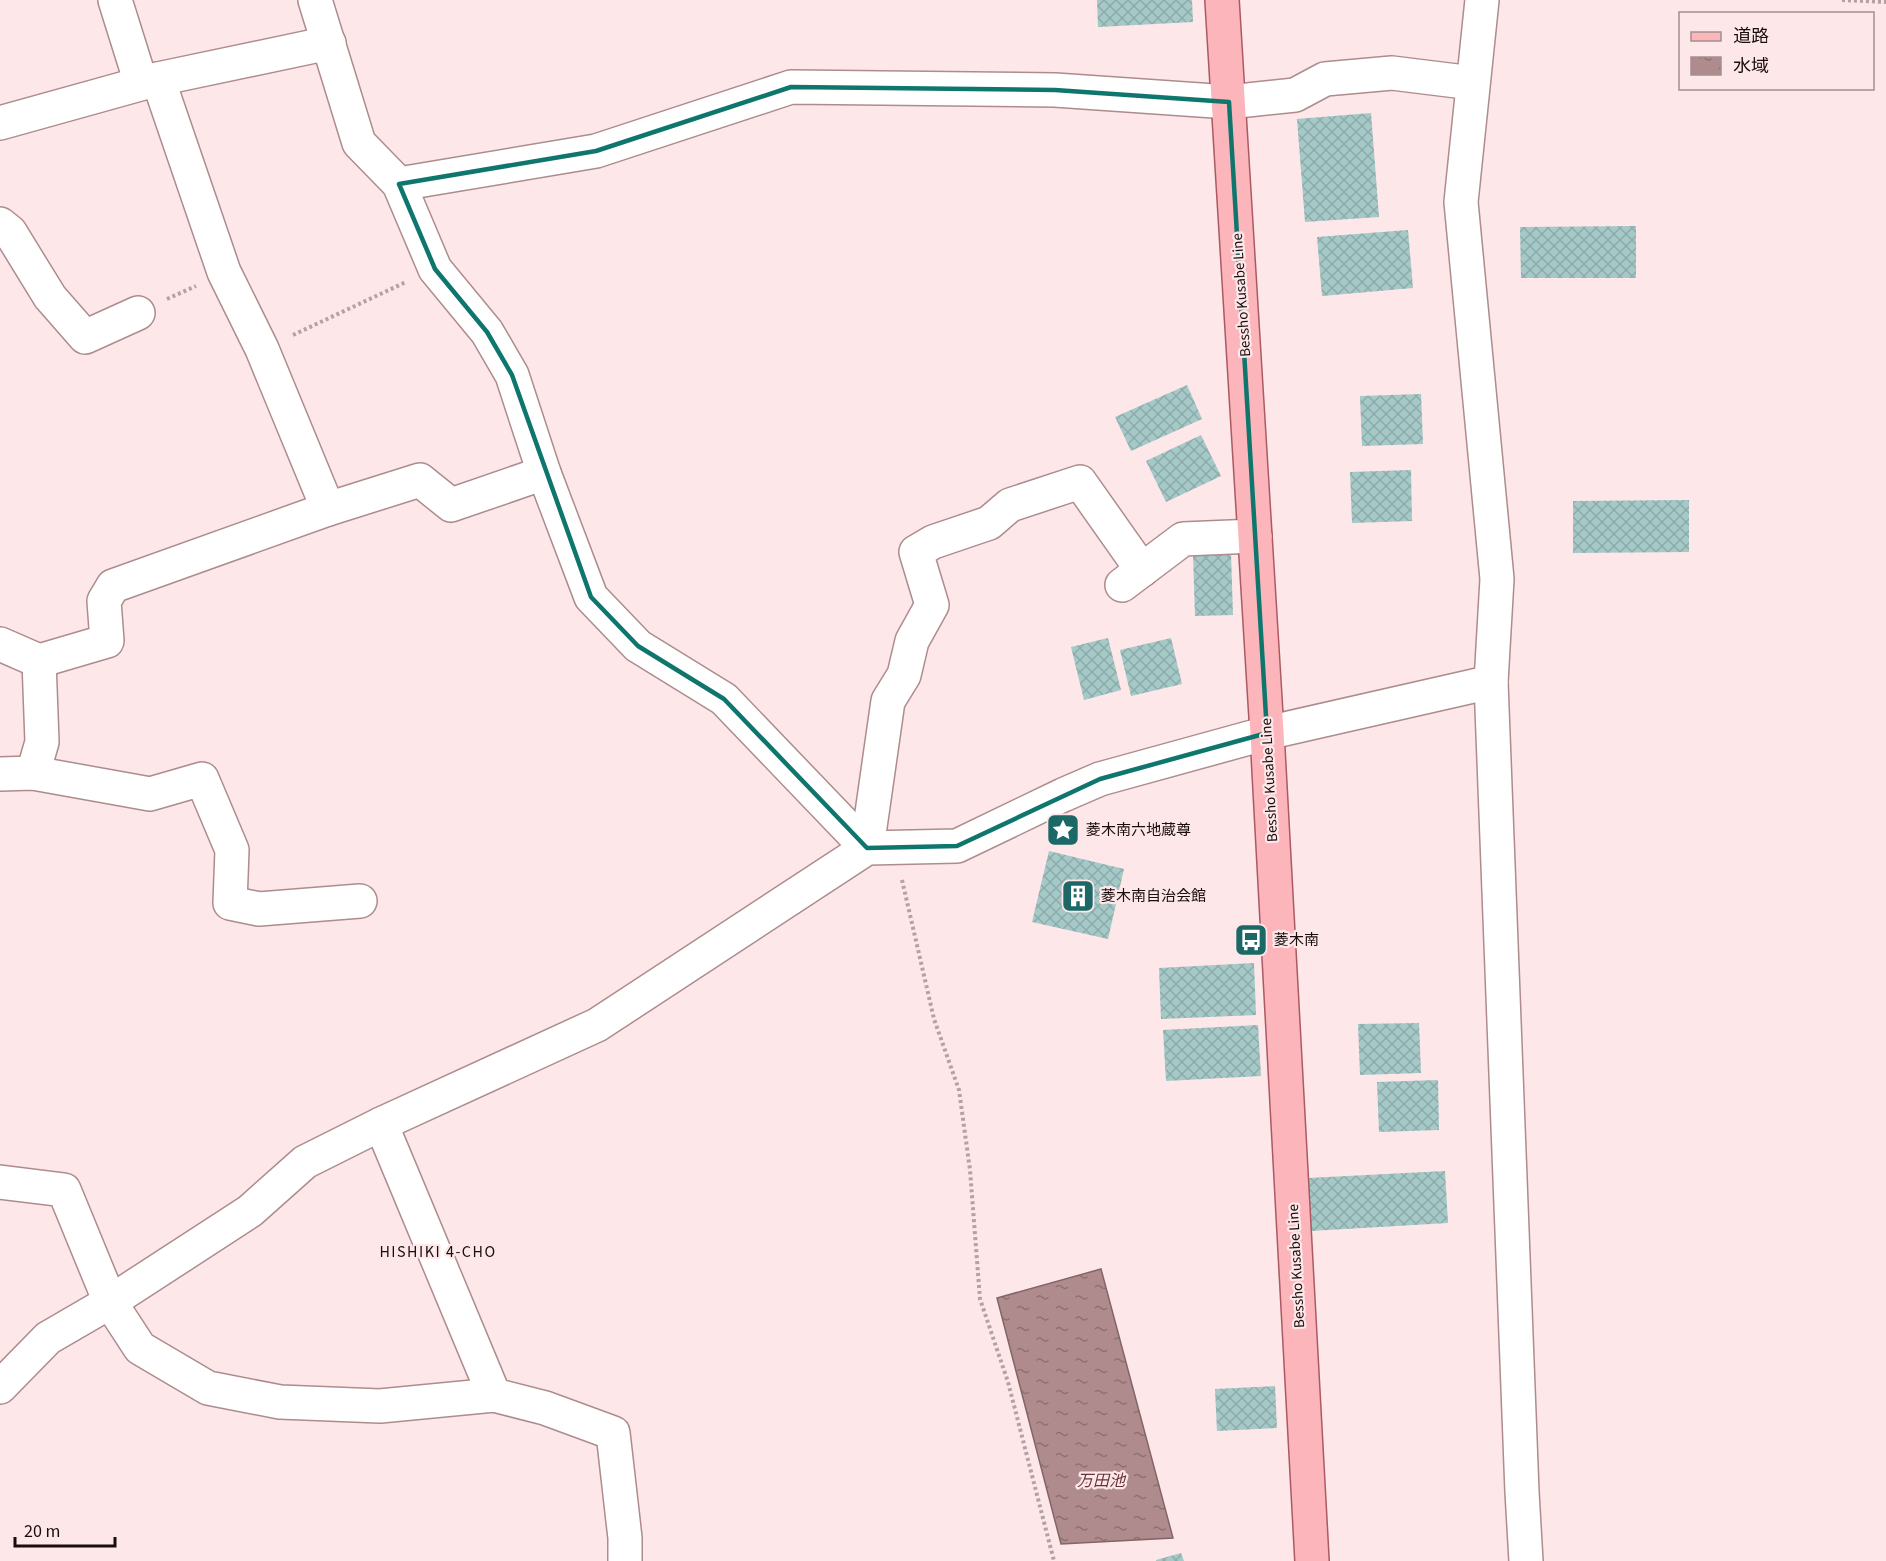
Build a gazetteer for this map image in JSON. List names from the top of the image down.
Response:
{
  "streets": {
    "main road": ["Bessho Kusabe Line"]
  },
  "districts": ["HISHIKI 4-CHO"],
  "water": ["万田池"],
  "places": {
    "place": ["菱木南六地蔵尊"],
    "building": ["菱木南自治会館"],
    "bus stop": ["菱木南"]
  },
  "legend": ["道路", "水域"],
  "scale_bar": "20 m"
}
